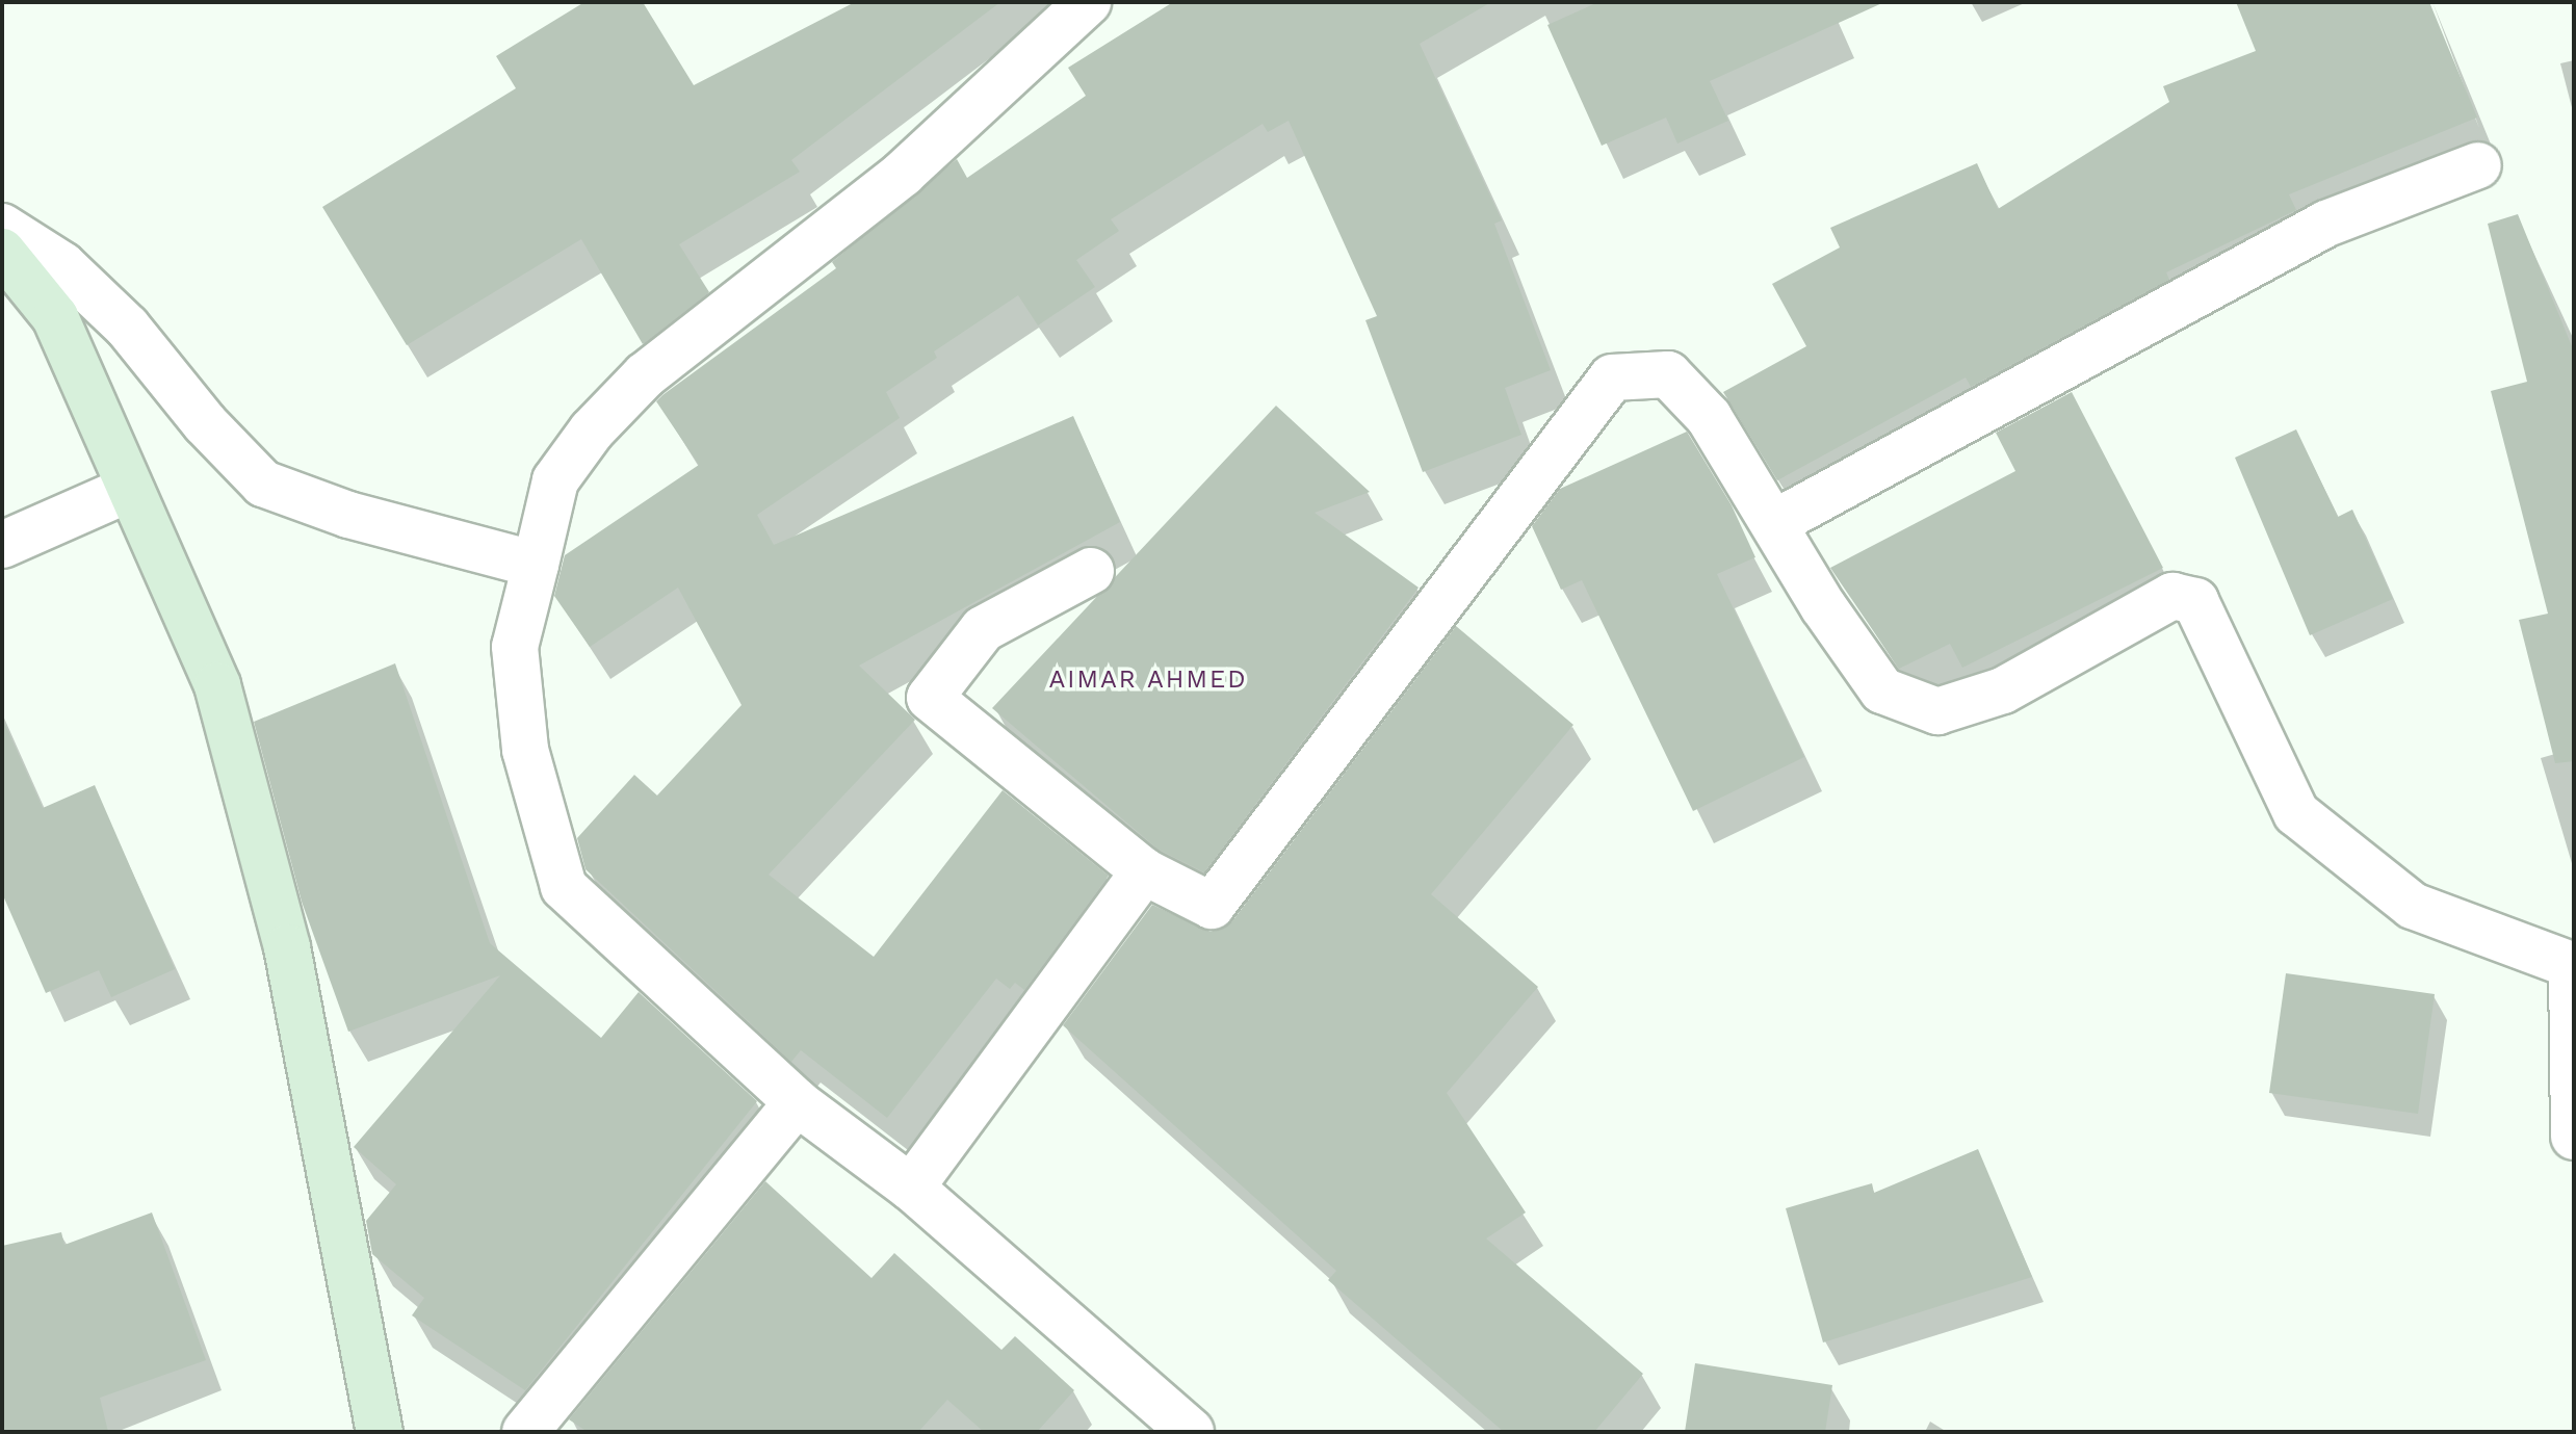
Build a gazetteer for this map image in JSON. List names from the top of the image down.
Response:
{
  "districts": ["AIMAR AHMED"]
}
